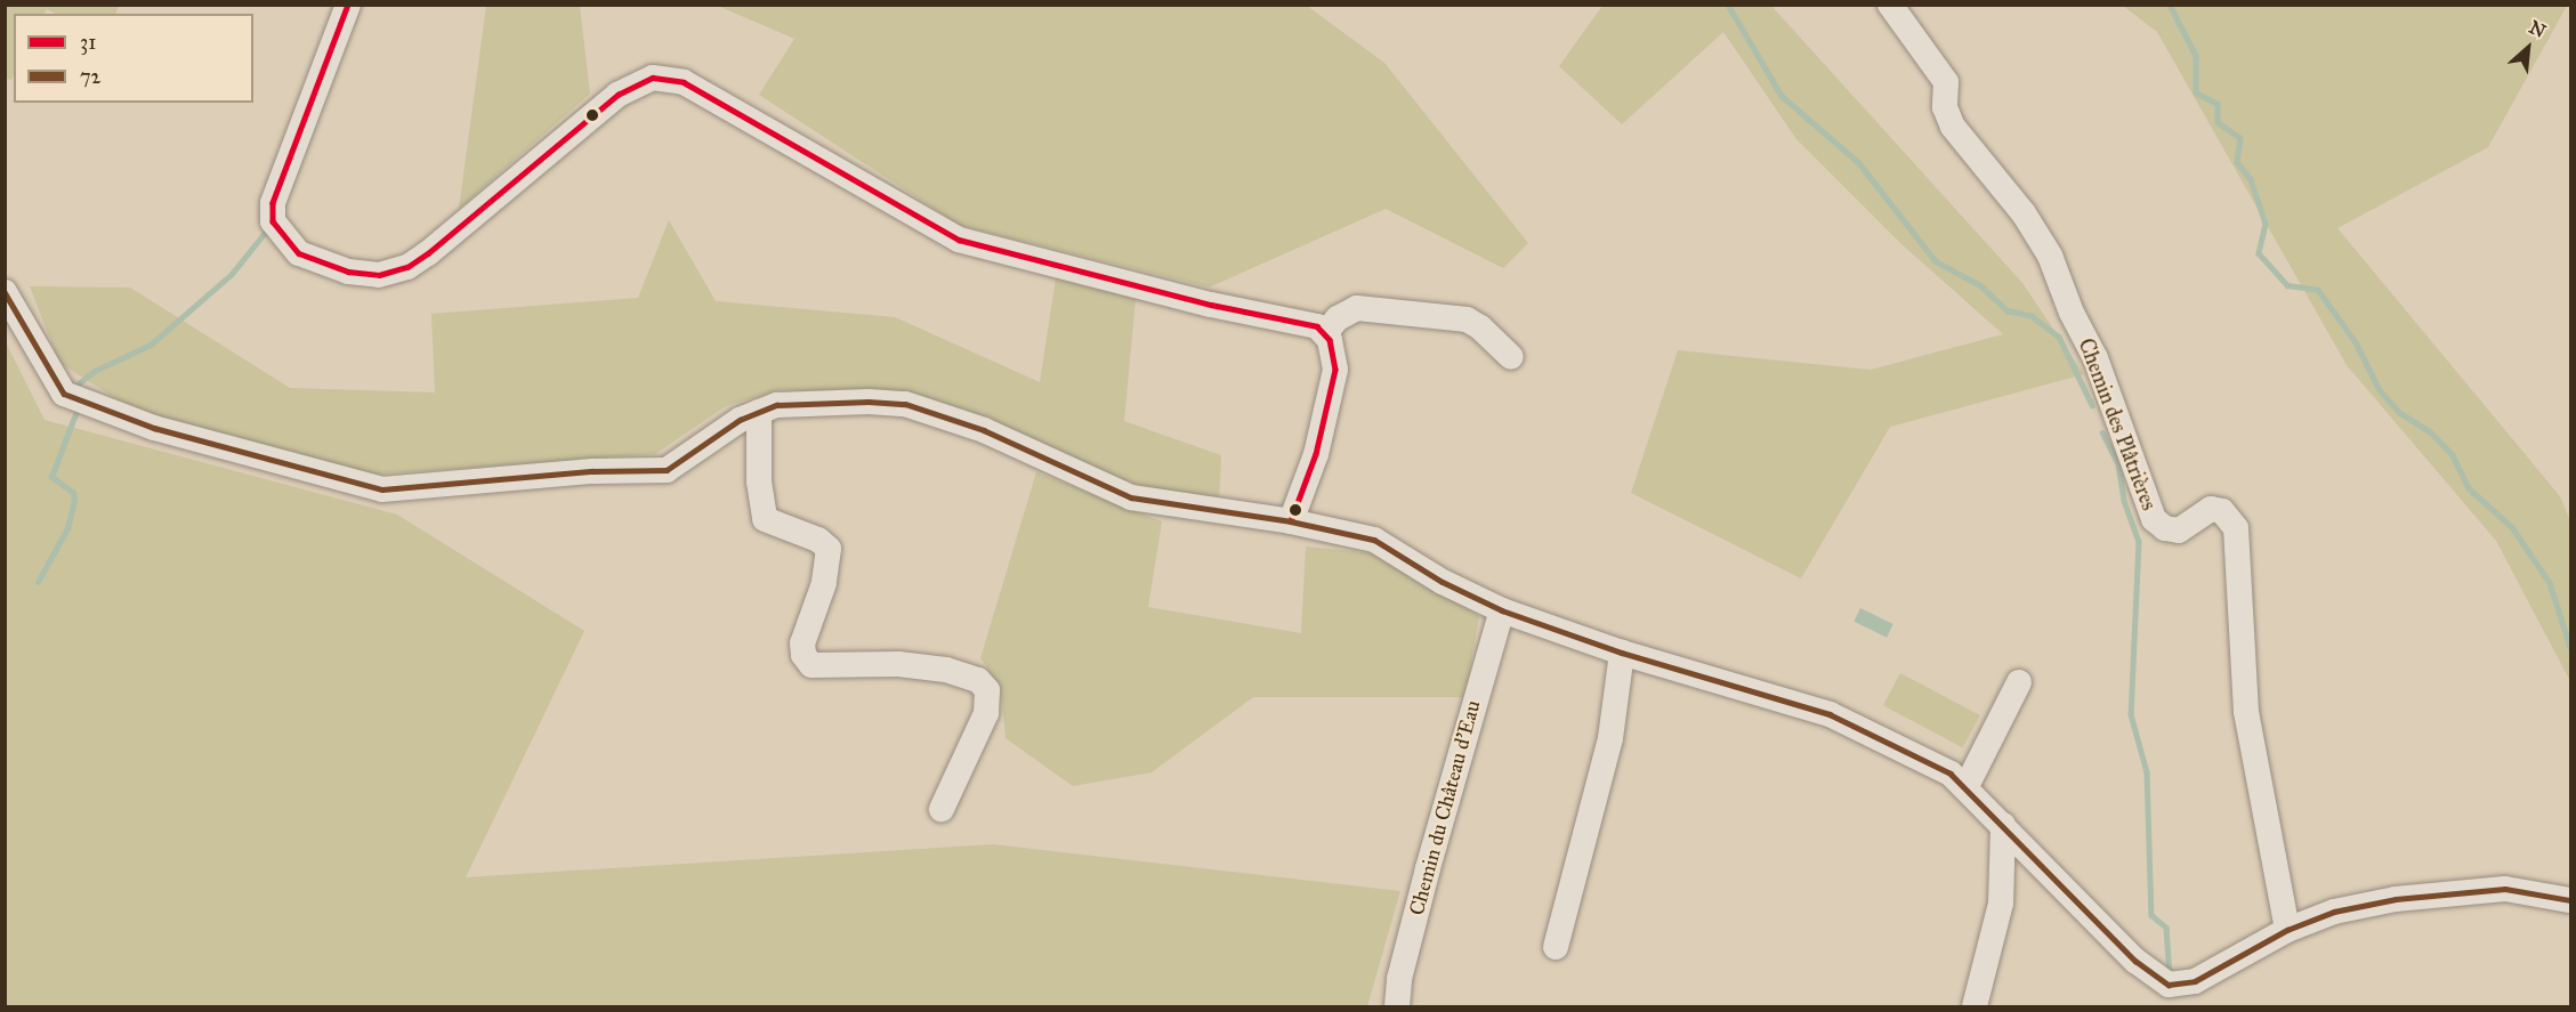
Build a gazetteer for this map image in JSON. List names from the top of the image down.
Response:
{
  "streets": {
    "street": ["Chemin des Plâtrières", "Chemin du Château d'Eau"]
  },
  "lines": ["transit line 31", "transit line 72"],
  "legend": ["31", "72"],
  "north": "top right"
}
